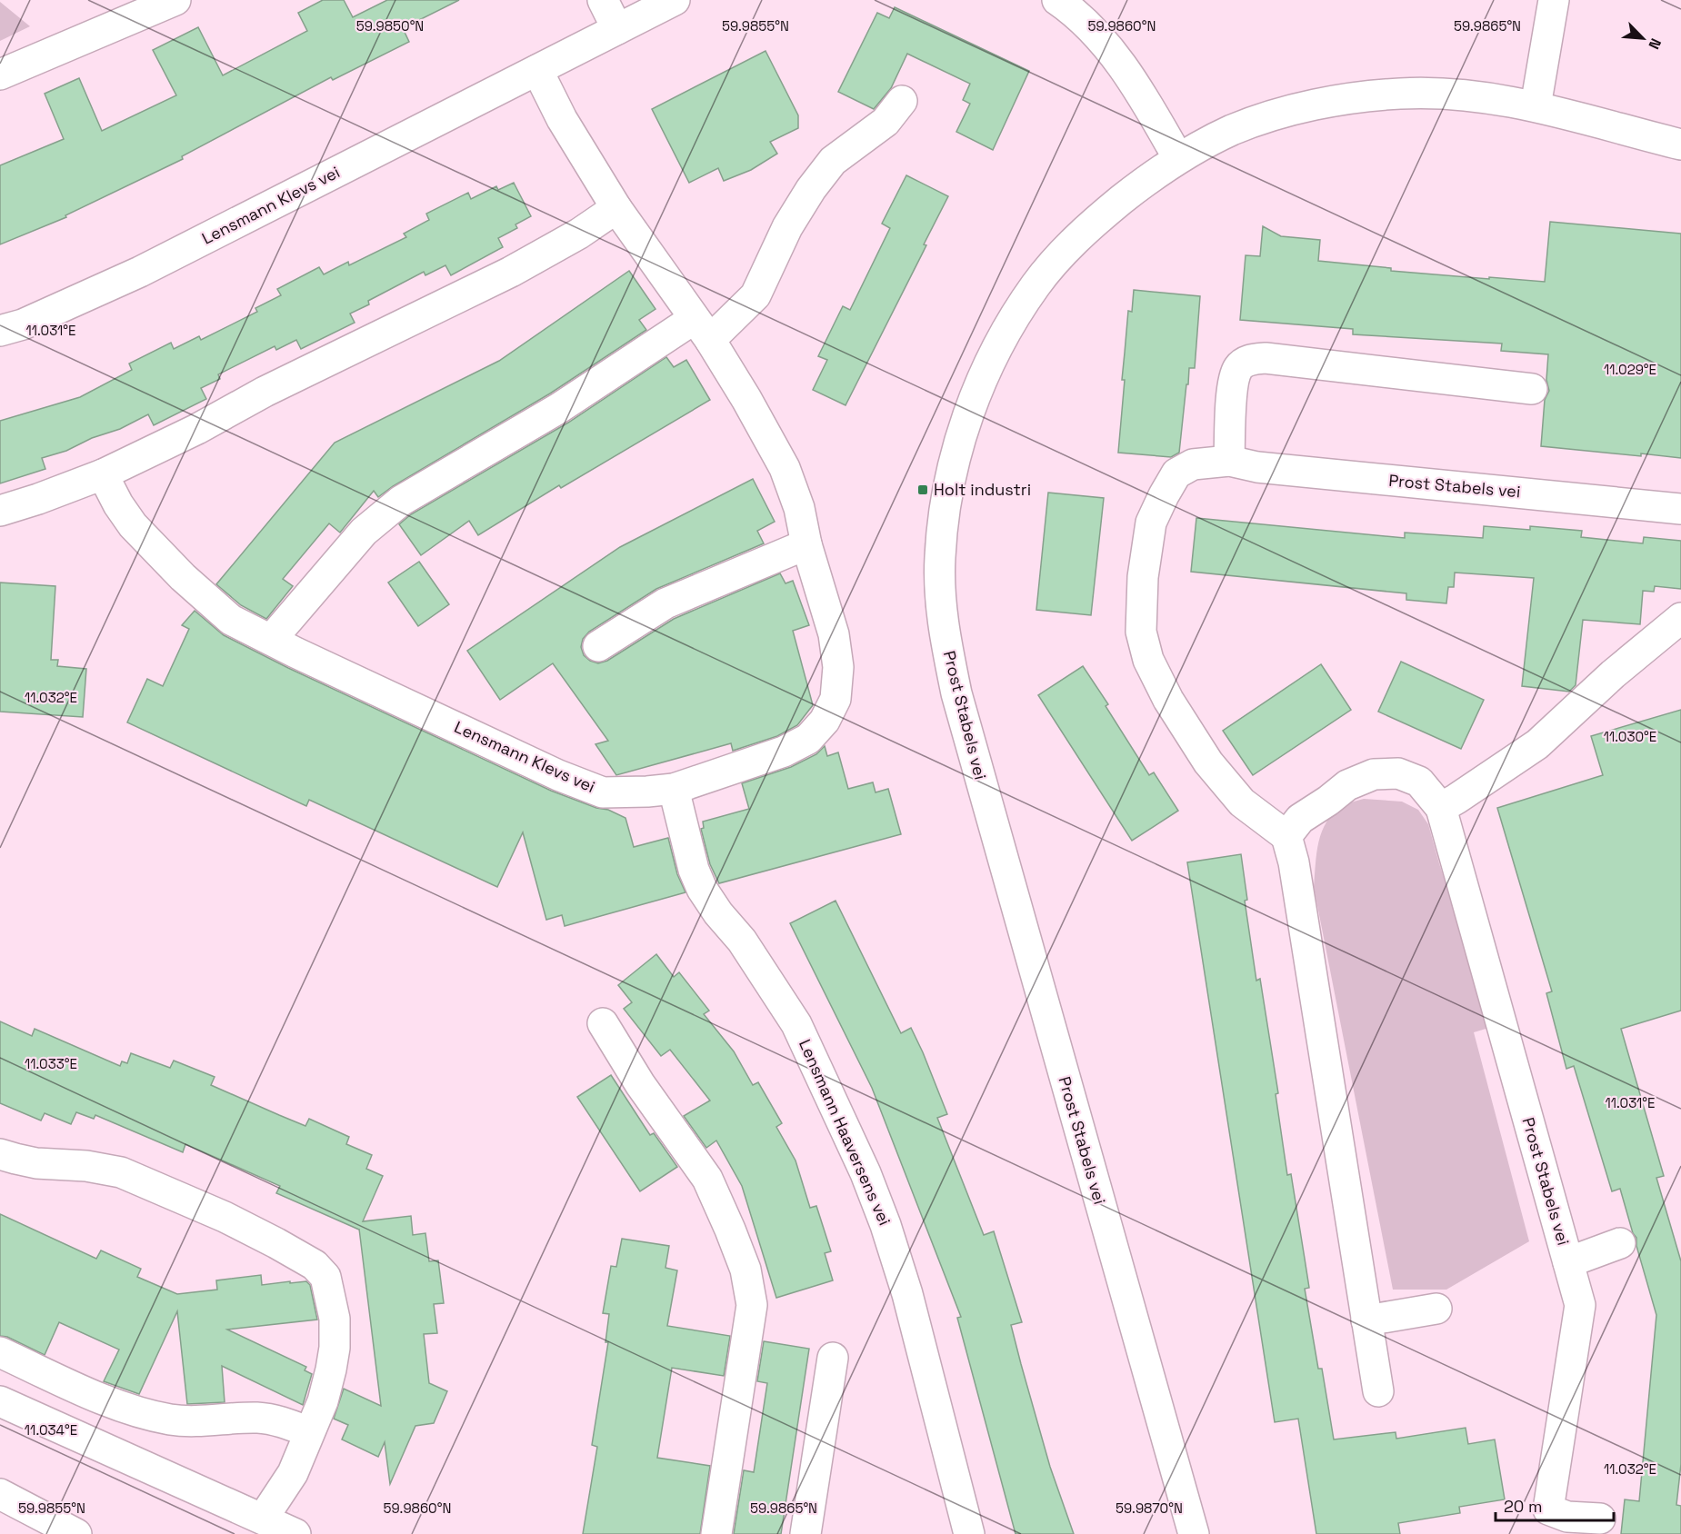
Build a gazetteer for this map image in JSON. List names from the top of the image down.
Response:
{
  "streets": {
    "street": ["Lensmann Klevs vei", "Prost Stabels vei", "Lensmann Haaversens vei"]
  },
  "crossings": [
    ["Lensmann Klevs vei", "Lensmann Haaversens vei"]
  ],
  "places": {
    "transit": ["Holt industri"]
  },
  "scale_bar": "20 m",
  "north": "bottom right",
  "coordinates": [
    "59.9850°N",
    "59.9855°N",
    "59.9860°N",
    "59.9865°N",
    "11.031°E",
    "11.029°E",
    "11.032°E",
    "11.030°E",
    "11.033°E",
    "11.034°E",
    "59.9870°N"
  ]
}
